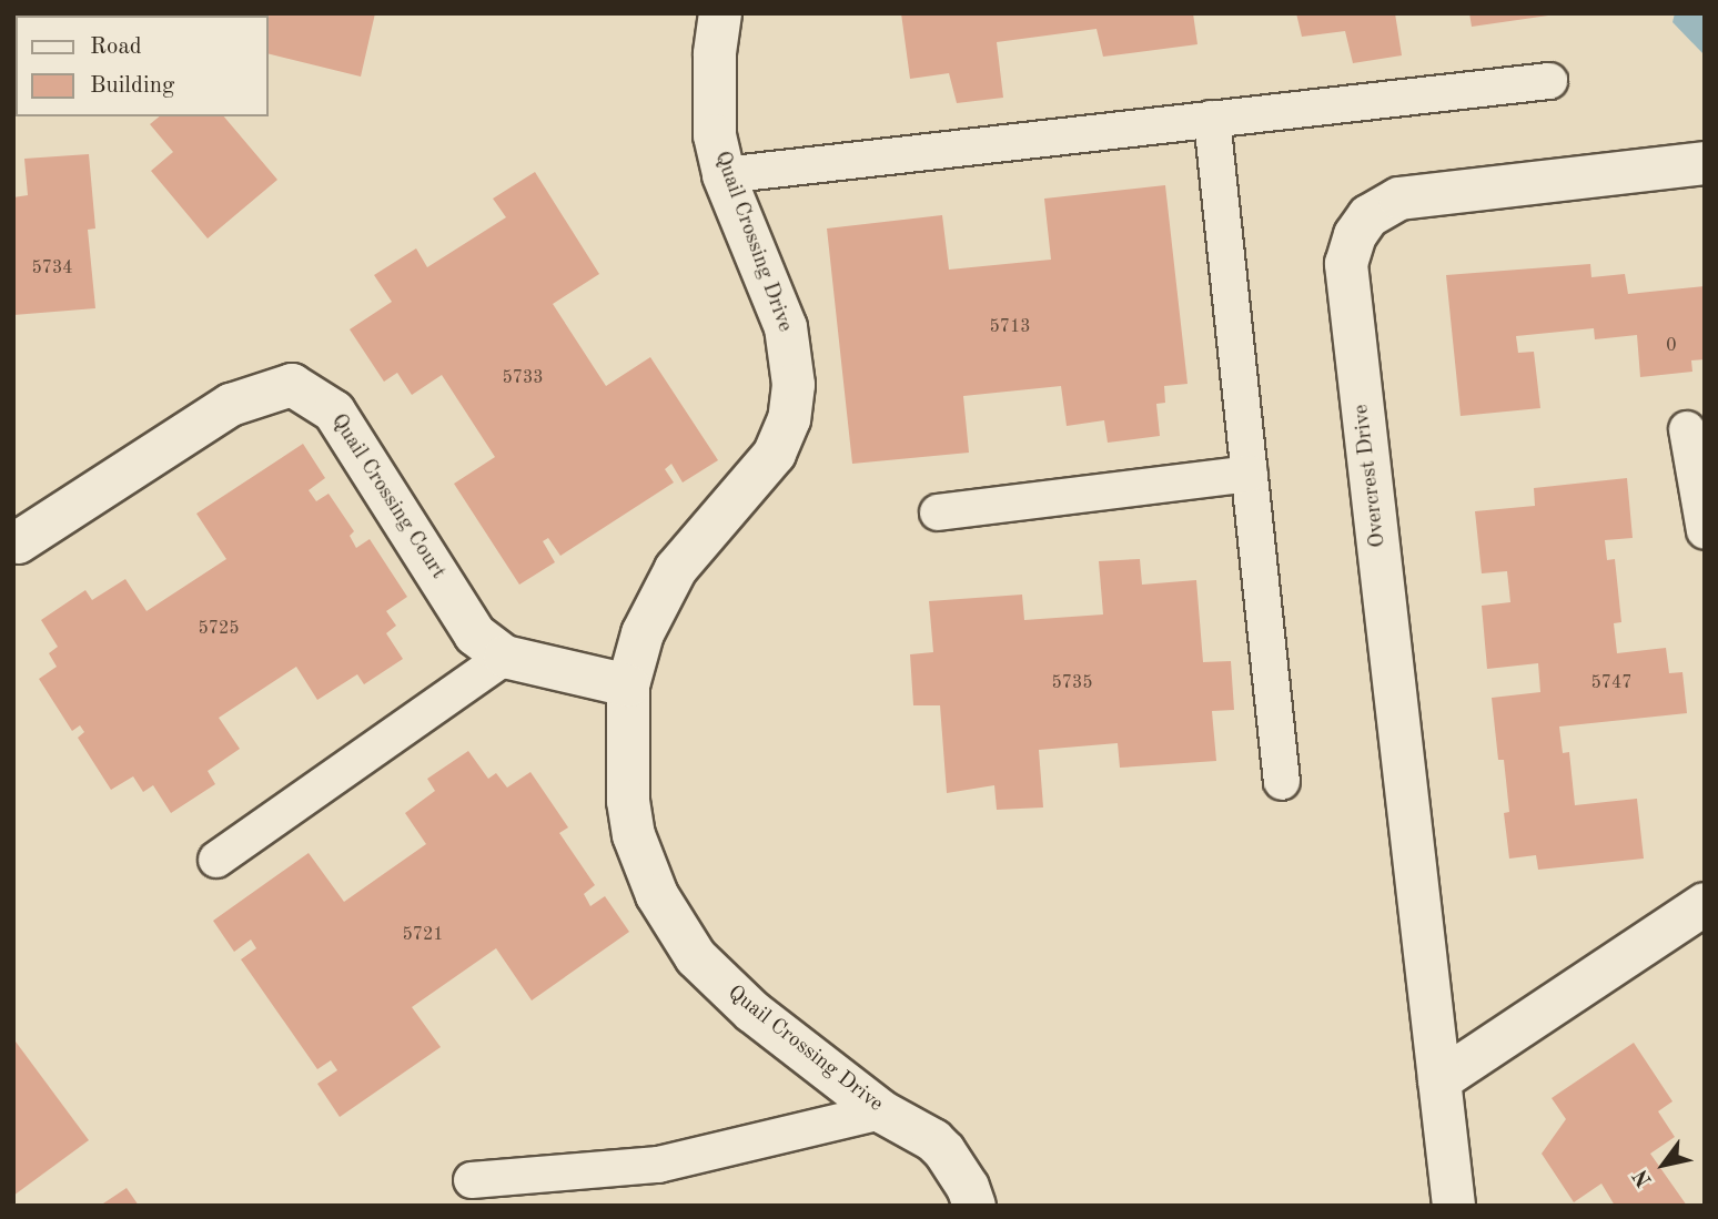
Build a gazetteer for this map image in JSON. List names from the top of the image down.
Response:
{
  "streets": {
    "street": ["Quail Crossing Drive", "Overcrest Drive", "Quail Crossing Court"]
  },
  "crossings": [
    ["Quail Crossing Drive", "Quail Crossing Court"]
  ],
  "house_numbers": [
    "5734",
    "5713",
    "0",
    "5733",
    "5725",
    "5735",
    "5747",
    "5721"
  ],
  "legend": ["Road", "Building"],
  "north": "bottom left"
}
